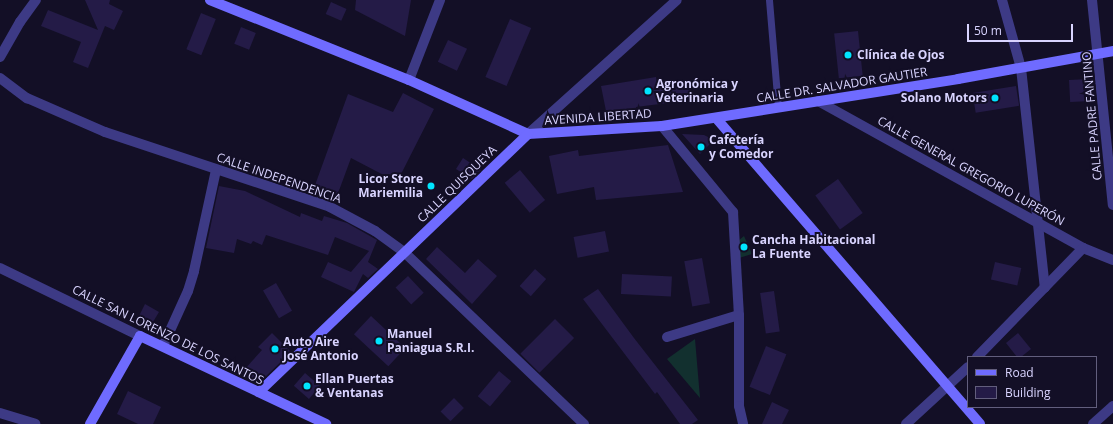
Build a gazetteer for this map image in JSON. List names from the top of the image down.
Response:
{
  "streets": {
    "street": [
      "CALLE DR. SALVADOR GAUTIER",
      "CALLE PADRE FANTINO",
      "AVENIDA LIBERTAD",
      "CALLE GENERAL GREGORIO LUPERÓN",
      "CALLE INDEPENDENCIA",
      "CALLE QUISQUEYA",
      "CALLE SAN LORENZO DE LOS SANTOS"
    ]
  },
  "crossings": [
    ["CALLE DR. SALVADOR GAUTIER", "CALLE PADRE FANTINO"],
    ["CALLE DR. SALVADOR GAUTIER", "AVENIDA LIBERTAD"],
    ["CALLE DR. SALVADOR GAUTIER", "CALLE GENERAL GREGORIO LUPERÓN"],
    ["AVENIDA LIBERTAD", "CALLE QUISQUEYA"],
    ["CALLE INDEPENDENCIA", "CALLE QUISQUEYA"],
    ["CALLE QUISQUEYA", "CALLE SAN LORENZO DE LOS SANTOS"]
  ],
  "places": [
    "Clínica de Ojos",
    "Agronómica y Veterinaria",
    "Solano Motors",
    "Cafetería y Comedor",
    "Licor Store Mariemilia",
    "Cancha Habitacional La Fuente",
    "Manuel Paniagua S.R.I.",
    "Auto Aire José Antonio",
    "Ellan Puertas & Ventanas"
  ],
  "legend": ["Road", "Building"],
  "scale_bar": "50 m"
}
